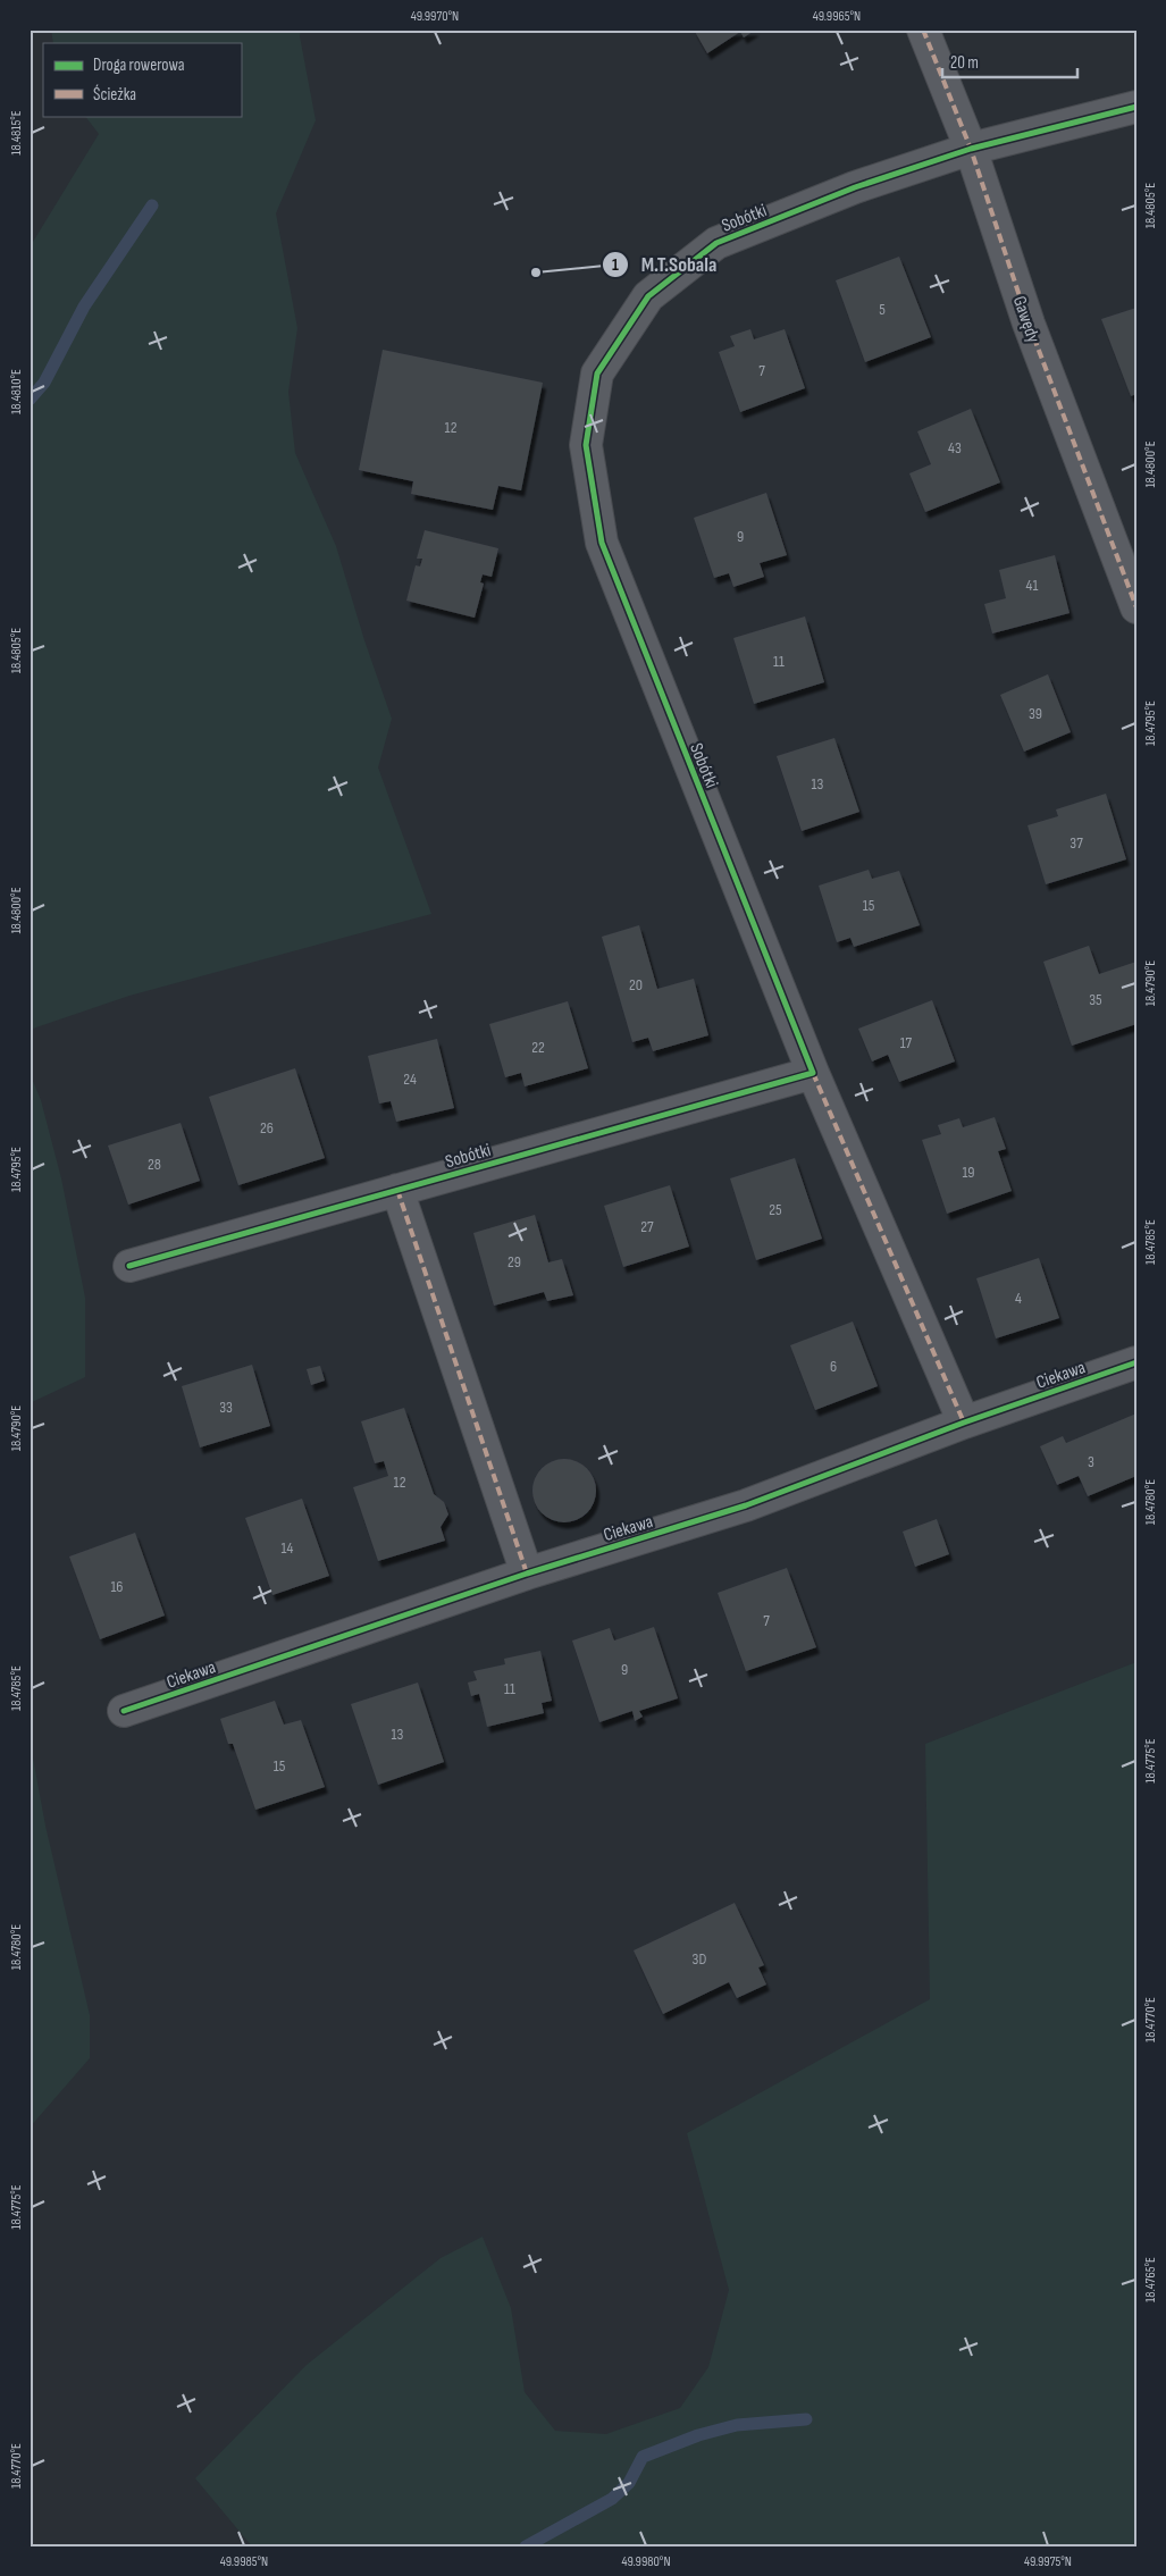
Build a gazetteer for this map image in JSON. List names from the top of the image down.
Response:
{
  "streets": {
    "street": ["Sobótki", "Gawędy", "Ciekawa"]
  },
  "crossings": [
    ["Sobótki", "Gawędy"]
  ],
  "places": ["M.T.Sobala"],
  "house_numbers": [
    "5",
    "7",
    "12",
    "43",
    "9",
    "41",
    "11",
    "39",
    "13",
    "37",
    "15",
    "20",
    "35",
    "17",
    "22",
    "24",
    "26",
    "28",
    "19",
    "25",
    "27",
    "29",
    "4",
    "6",
    "33",
    "3",
    "12",
    "14",
    "16",
    "7",
    "9",
    "11",
    "13",
    "15",
    "3D"
  ],
  "legend": ["Droga rowerowa", "Ścieżka"],
  "scale_bar": "20 m",
  "coordinates": [
    "49.9970°N",
    "49.9965°N",
    "18.4815°E",
    "18.4805°E",
    "18.4810°E",
    "18.4800°E",
    "18.4795°E",
    "18.4790°E",
    "18.4785°E",
    "18.4780°E",
    "18.4775°E",
    "18.4770°E",
    "18.4765°E",
    "49.9985°N",
    "49.9980°N",
    "49.9975°N"
  ]
}
